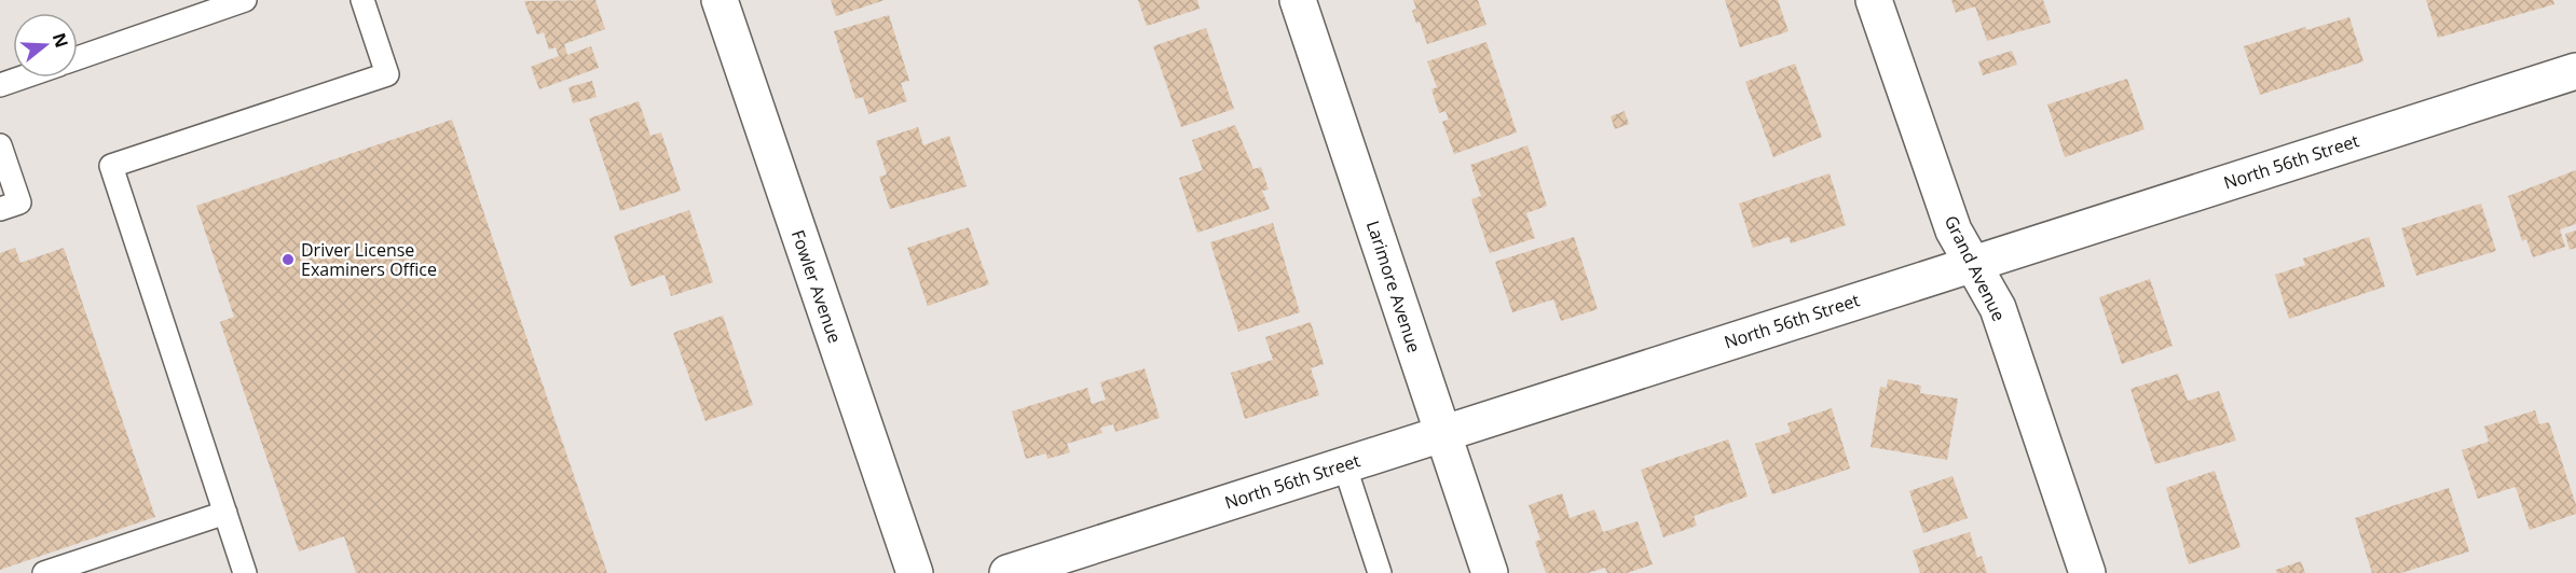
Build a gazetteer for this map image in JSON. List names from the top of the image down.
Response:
{
  "streets": {
    "street": [
      "North 56th Street",
      "Grand Avenue",
      "Fowler Avenue",
      "Larimore Avenue"
    ]
  },
  "crossings": [
    ["North 56th Street", "Grand Avenue"],
    ["North 56th Street", "Larimore Avenue"]
  ],
  "places": ["Driver License Examiners Office"],
  "north": "right"
}
